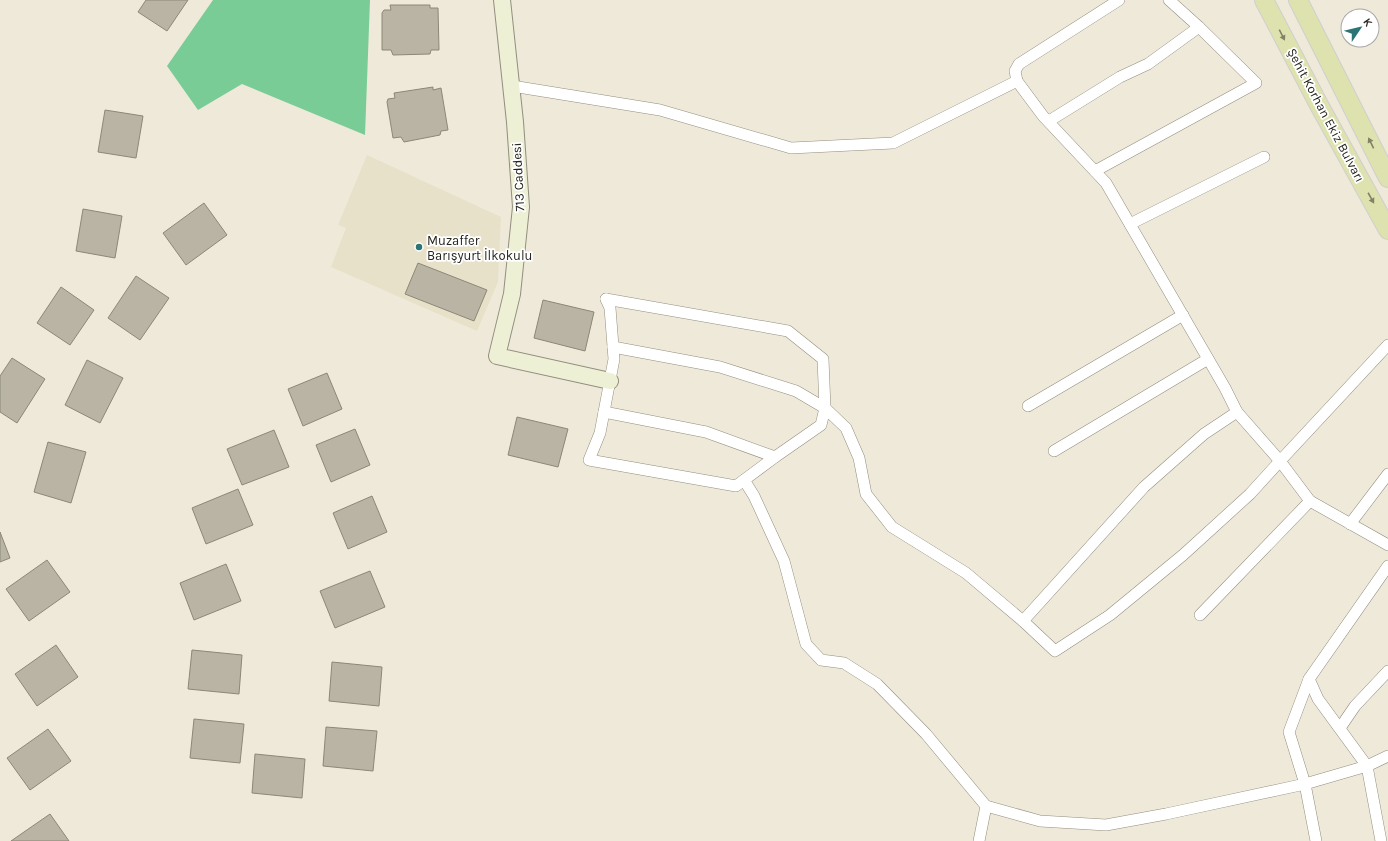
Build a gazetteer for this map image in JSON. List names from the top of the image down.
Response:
{
  "streets": {
    "main road": ["Şehit Korhan Ekiz Bulvarı"],
    "street": ["713 Caddesi"]
  },
  "places": ["Muzaffer Barışyurt İlkokulu"],
  "north": "top right"
}
